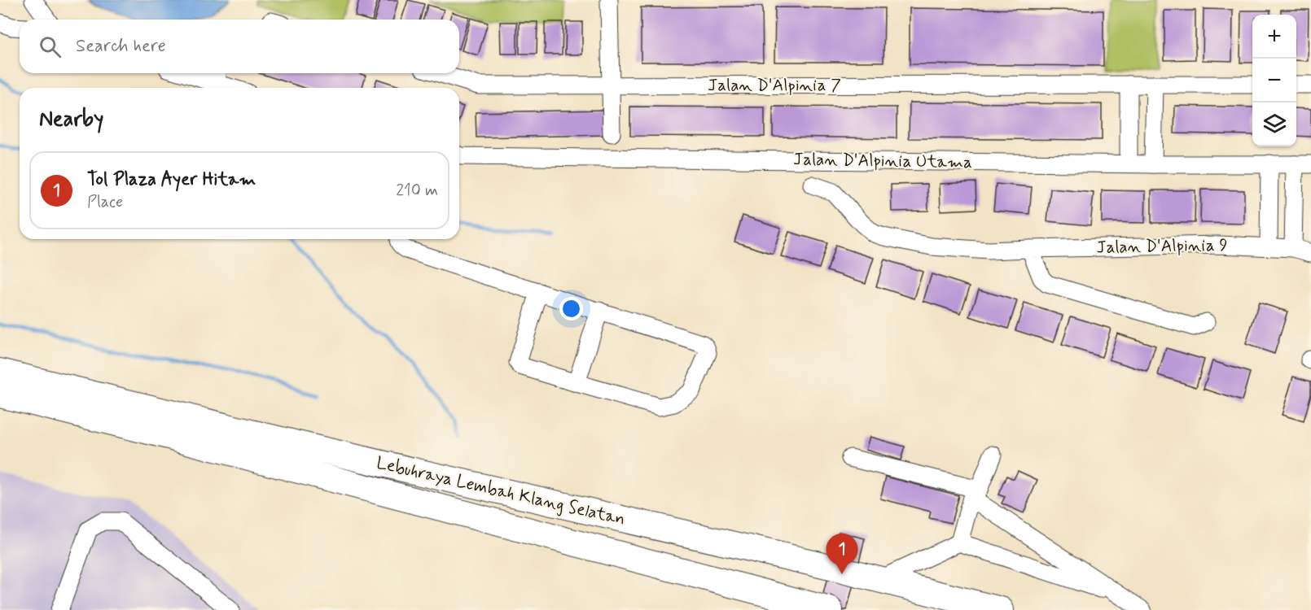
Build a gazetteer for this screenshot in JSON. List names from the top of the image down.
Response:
{
  "streets": {
    "highway": ["Lebuhraya Lembah Klang Selatan"],
    "street": ["Jalan D'Alpinia 7", "Jalan D'Alpinia Utama", "Jalan D'Alpinia 9"]
  },
  "page": {
    "map_buttons": ["+", "−"],
    "search": "Search here",
    "heading": "Nearby",
    "list": [
      {
        "mark": "1",
        "name": "Tol Plaza Ayer Hitam",
        "note": "Place",
        "value": "210 m"
      }
    ],
    "pins": "1"
  }
}
